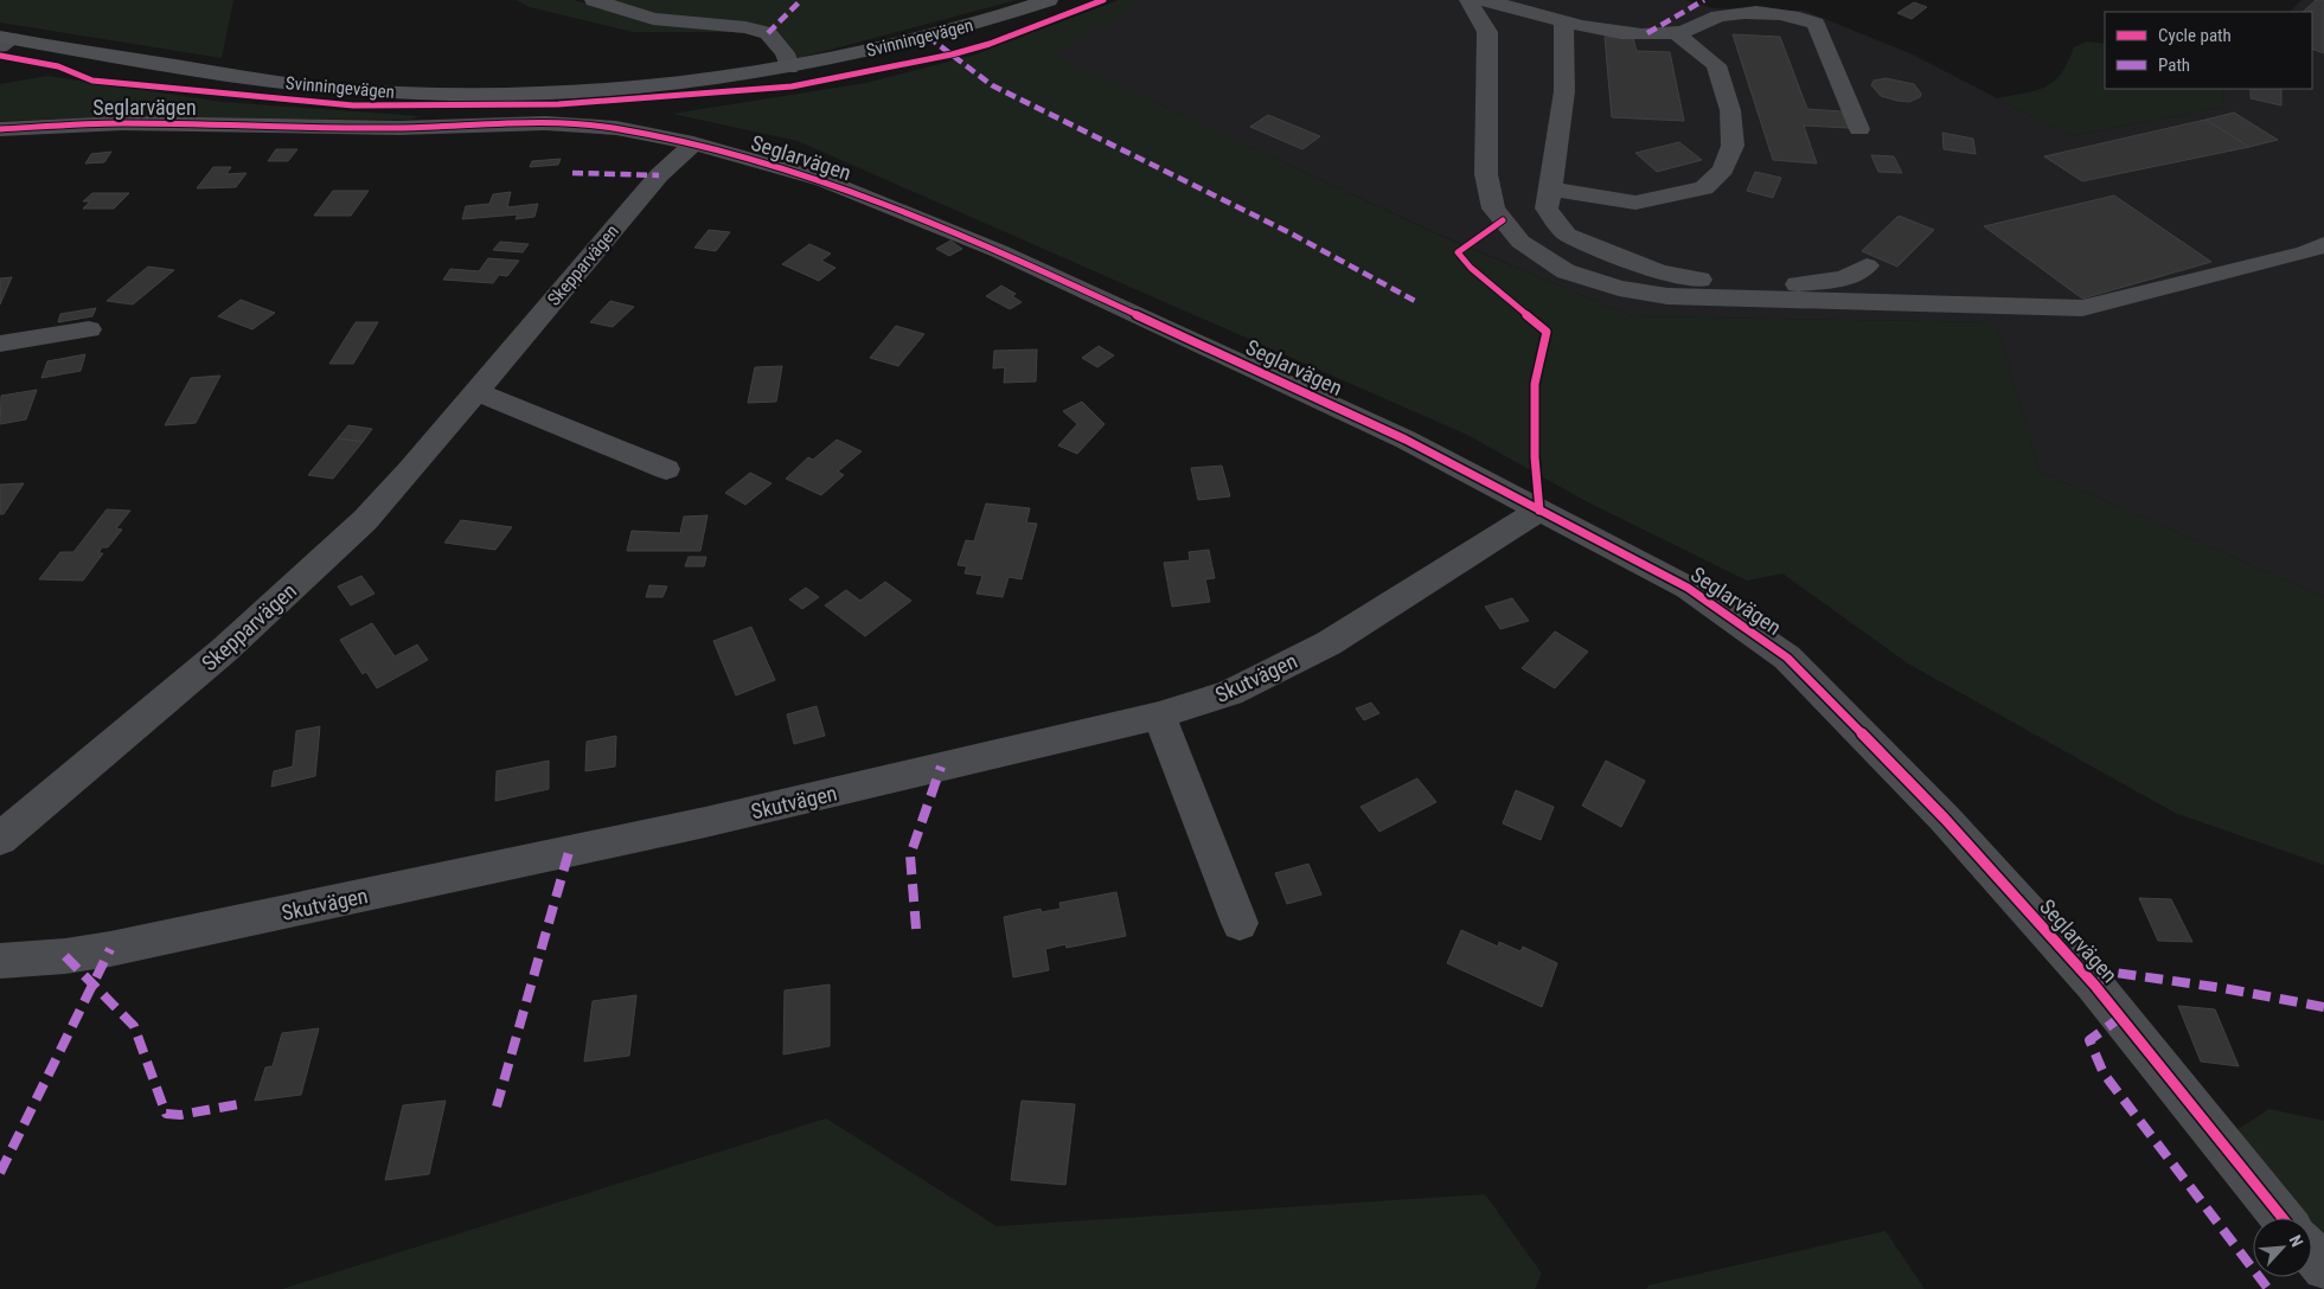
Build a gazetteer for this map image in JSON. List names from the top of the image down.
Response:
{
  "streets": {
    "main road": ["Svinningevägen"],
    "street": ["Seglarvägen", "Skepparvägen", "Skutvägen"]
  },
  "crossings": [
    ["Seglarvägen", "Skepparvägen"],
    ["Seglarvägen", "Skutvägen"]
  ],
  "legend": ["Cycle path", "Path"],
  "north": "top right"
}
